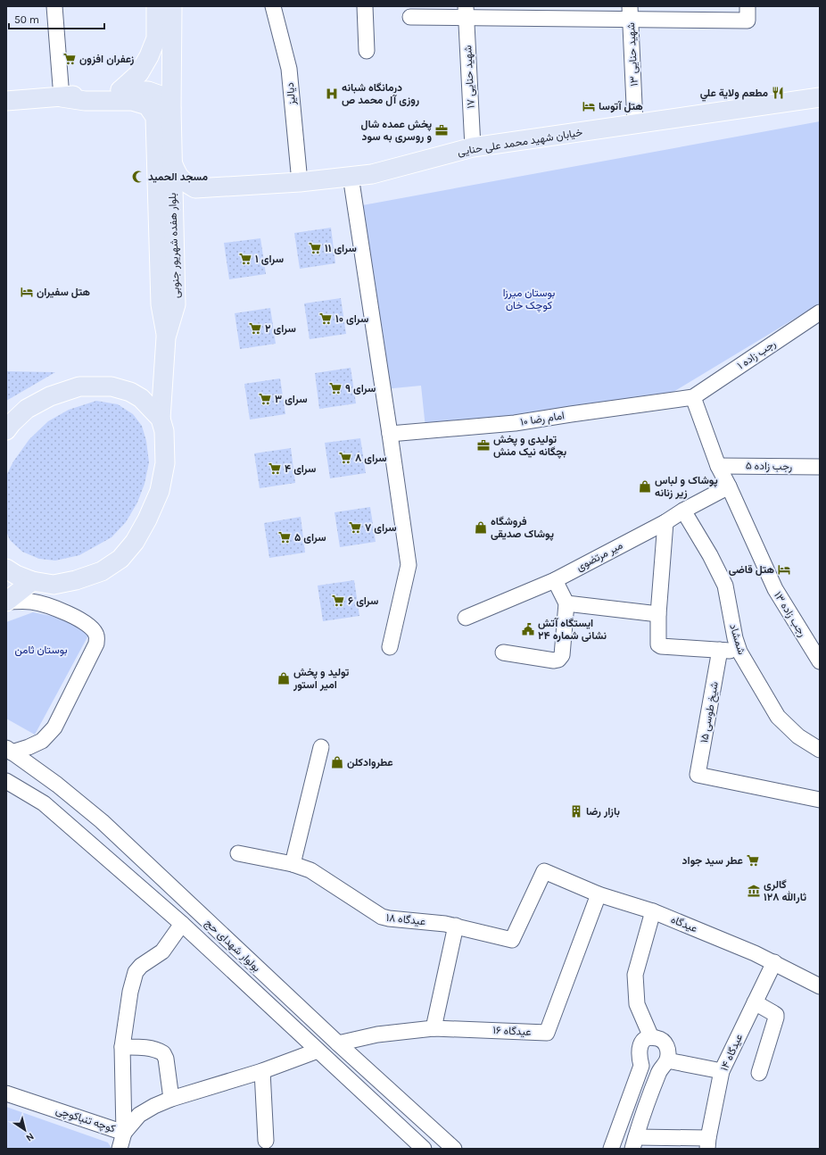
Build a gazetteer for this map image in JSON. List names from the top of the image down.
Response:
{
  "streets": {
    "main road": ["خیابان شهید محمد علی حنایی", "بلوار هفده شهریور جنوبی"],
    "street": [
      "شهید حنایی ۱۳",
      "شهید حنایی ۱۷",
      "دیالیز",
      "رجب زاده ۱",
      "امام رضا ۱۰",
      "رجب زاده ۵",
      "میر مرتضوی",
      "رجب زاده ۱۳",
      "شمشاد",
      "۱۵ شیخ طوسی",
      "عیدگاه ۱۸",
      "عیدگاه",
      "بولوار شهدای حج",
      "عیدگاه ۱۶",
      "عیدگاه ۱۴",
      "کوچه تنباکوچی"
    ]
  },
  "crossings": [
    ["شهید حنایی ۱۳", "خیابان شهید محمد علی حنایی"],
    ["شهید حنایی ۱۷", "خیابان شهید محمد علی حنایی"],
    ["دیالیز", "خیابان شهید محمد علی حنایی"],
    ["خیابان شهید محمد علی حنایی", "بلوار هفده شهریور جنوبی"],
    ["رجب زاده ۱", "امام رضا ۱۰"],
    ["رجب زاده ۱", "رجب زاده ۱۳"],
    ["امام رضا ۱۰", "رجب زاده ۱۳"],
    ["رجب زاده ۵", "رجب زاده ۱۳"],
    ["میر مرتضوی", "رجب زاده ۱۳"],
    ["میر مرتضوی", "شمشاد"],
    ["عیدگاه ۱۸", "عیدگاه"],
    ["عیدگاه", "عیدگاه ۱۶"],
    ["عیدگاه", "عیدگاه ۱۴"],
    ["بولوار شهدای حج", "عیدگاه ۱۶"]
  ],
  "parks": ["بوستان میرزا کوچک خان", "بوستان ثامن"],
  "places": {
    "supermarket": [
      "زعفران افزون",
      "سرای ۱۱",
      "سرای ۱",
      "سرای ۱۰",
      "سرای ۲",
      "سرای ۹",
      "سرای ۳",
      "سرای ۸",
      "سرای ۴",
      "سرای ۷",
      "سرای ۵",
      "سرای ۶",
      "عطر سید جواد"
    ],
    "restaurant": ["مطعم ولاية علي"],
    "hospital": ["درمانگاه شبانه روزی آل محمد ص"],
    "hotel": ["هتل آتوسا", "هتل سفیران", "هتل قاضی"],
    "office": ["پخش عمده شال و روسری به سود", "تولیدی و پخش بچگانه نیک منش"],
    "mosque": ["مسجد الحمید"],
    "shop": [
      "پوشاک و لباس زیر زنانه",
      "فروشگاه پوشاک صدیقی",
      "تولید و پخش امیر استور",
      "عطروادکلن"
    ],
    "public building": ["ایستگاه آتش نشانی شماره ۲۴"],
    "building": ["بازار رضا"],
    "museum": ["گالری ثارالله ۱۲۸"]
  },
  "scale_bar": "50 m",
  "north": "bottom right"
}
